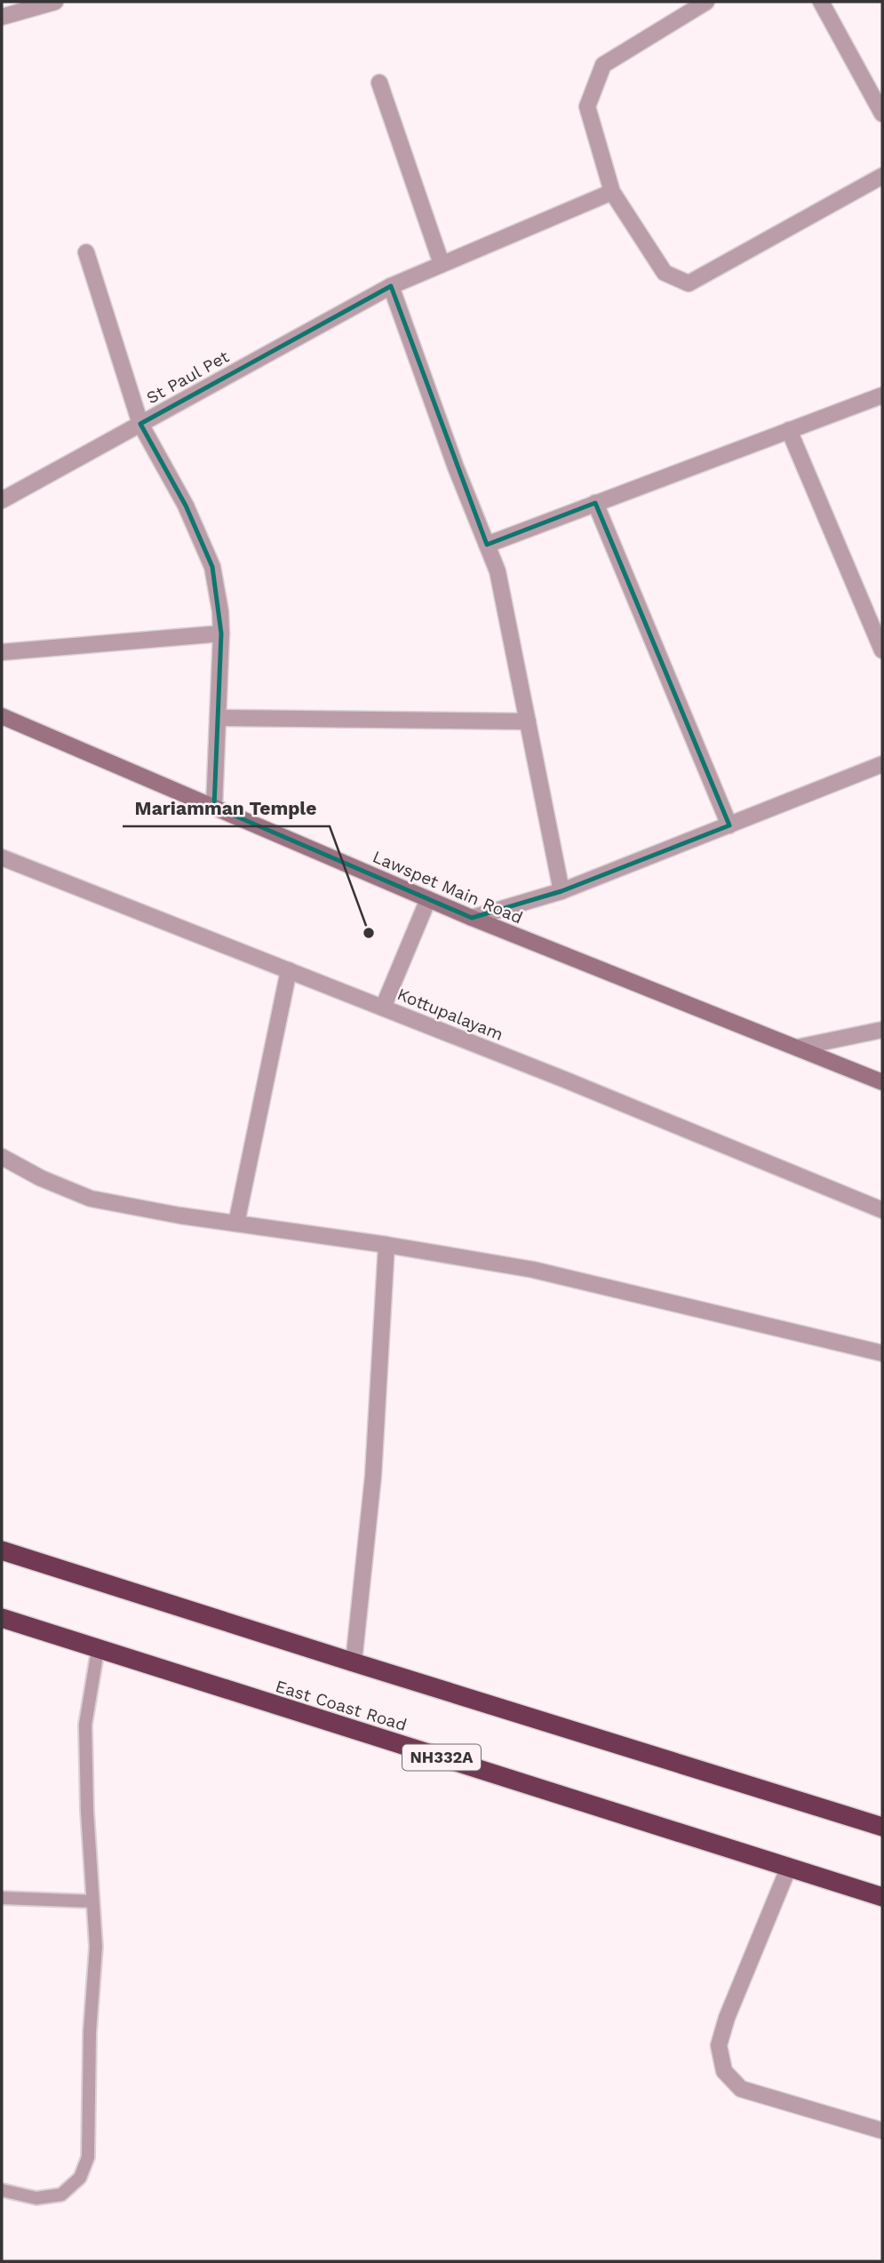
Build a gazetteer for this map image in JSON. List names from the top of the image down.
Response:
{
  "streets": {
    "highway": ["East Coast Road", "NH332A"],
    "street": ["St Paul Pet", "Lawspet Main Road", "Kottupalayam"]
  },
  "places": ["Mariamman Temple"]
}
